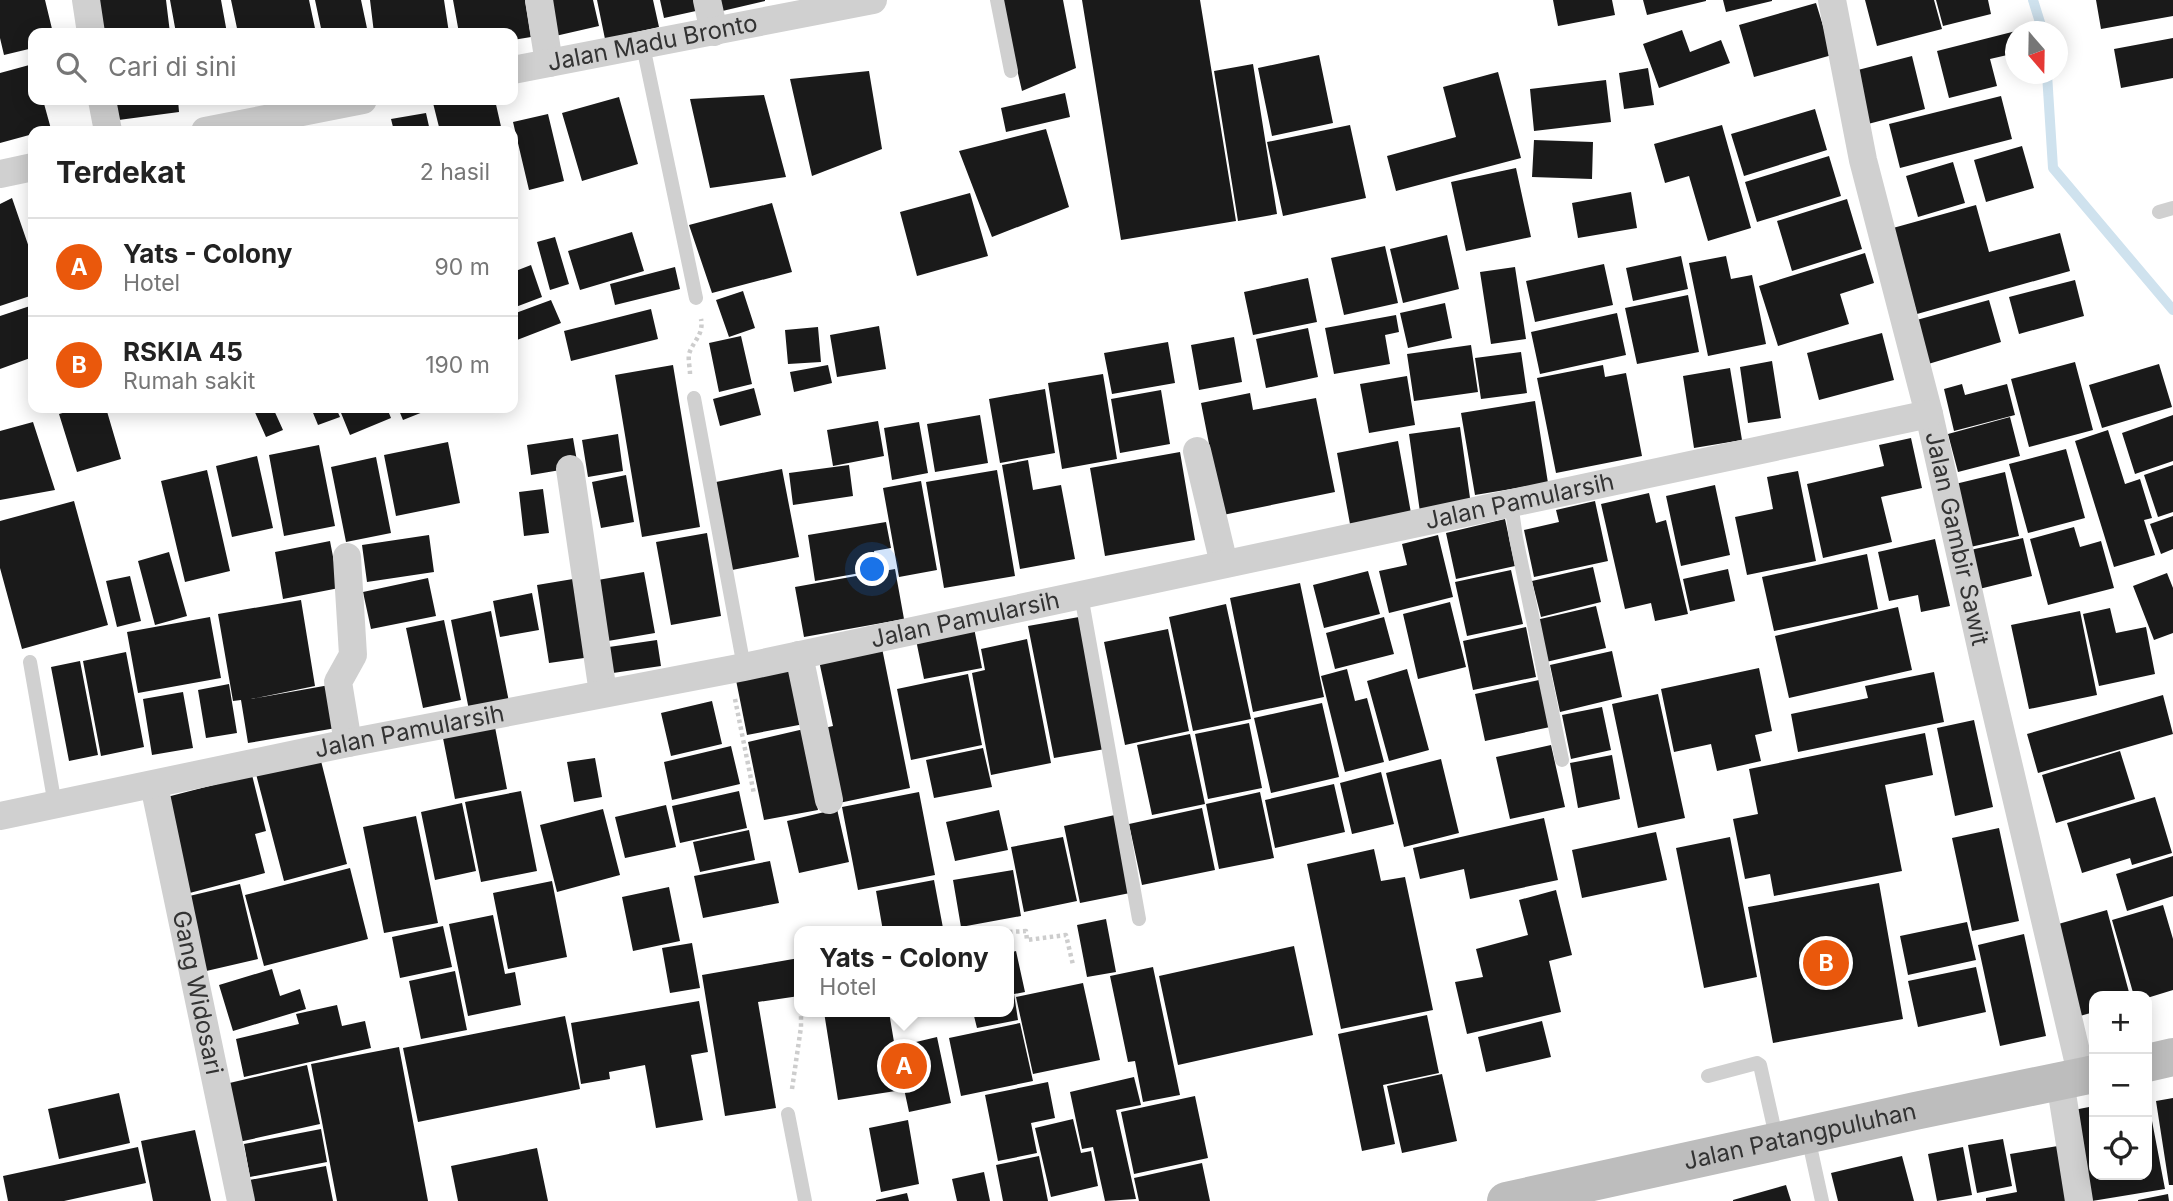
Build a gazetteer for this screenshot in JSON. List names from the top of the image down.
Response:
{
  "streets": {
    "street": [
      "Jalan Madu Bronto",
      "Jalan Pamularsih",
      "Jalan Gambir Sawit",
      "Gang Widosari",
      "Jalan Patangpuluhan"
    ]
  },
  "crossings": [
    ["Jalan Pamularsih", "Jalan Gambir Sawit"],
    ["Jalan Pamularsih", "Gang Widosari"],
    ["Jalan Gambir Sawit", "Jalan Patangpuluhan"]
  ],
  "north": "bottom",
  "page": {
    "search": "Cari di sini",
    "heading": ["Terdekat", "2 hasil"],
    "list": [
      {
        "mark": "A",
        "name": "Yats - Colony",
        "note": "Hotel",
        "value": "90 m"
      },
      {
        "mark": "B",
        "name": "RSKIA 45",
        "note": "Rumah sakit",
        "value": "190 m"
      }
    ],
    "popup": ["Yats - Colony", "Hotel"],
    "pins": ["B", "A"],
    "map_buttons": ["+", "−"]
  }
}
